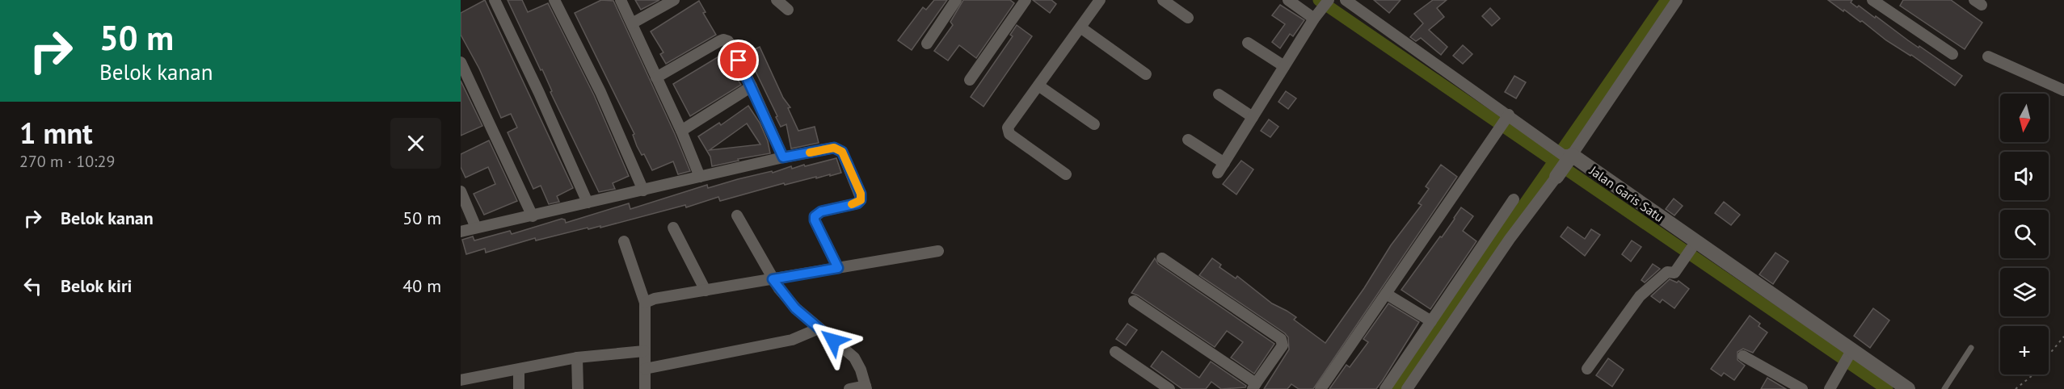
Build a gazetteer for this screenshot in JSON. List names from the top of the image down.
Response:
{
  "streets": {
    "street": ["Jalan Garis Satu"]
  },
  "north": "bottom",
  "page": {
    "turn": ["50 m", "Belok kanan"],
    "map_buttons": "+",
    "heading": ["1 mnt", "270 m · 10:29"],
    "list": [
      {
        "name": "Belok kanan",
        "value": "50 m"
      },
      {
        "name": "Belok kiri",
        "value": "40 m"
      }
    ]
  }
}
